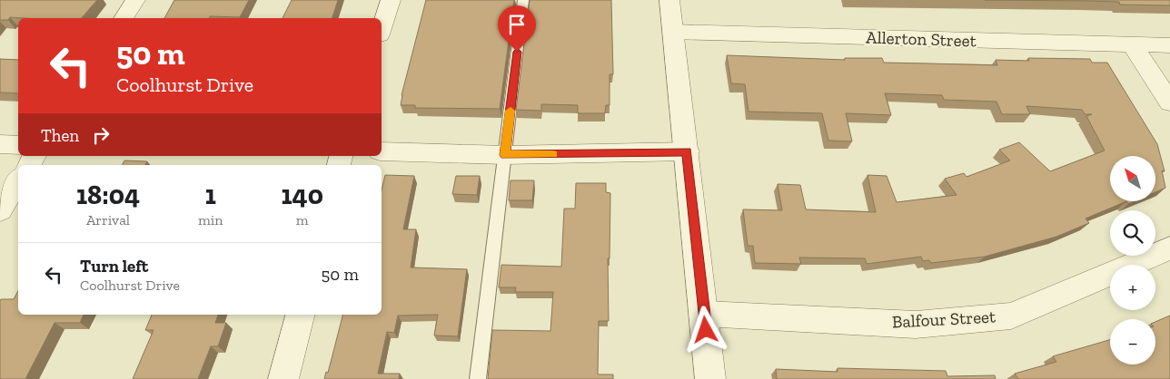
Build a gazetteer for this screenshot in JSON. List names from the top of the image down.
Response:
{
  "streets": {
    "street": ["Allerton Street", "Balfour Street"]
  },
  "north": "top left",
  "page": {
    "turn": ["50 m", "Coolhurst Drive"],
    "then": "Then",
    "map_buttons": ["+", "−"],
    "eta": [
      "18:04",
      "Arrival",
      "1",
      "min",
      "140",
      "m"
    ],
    "list": [
      {
        "name": "Turn left",
        "note": "Coolhurst Drive",
        "value": "50 m"
      }
    ]
  }
}
